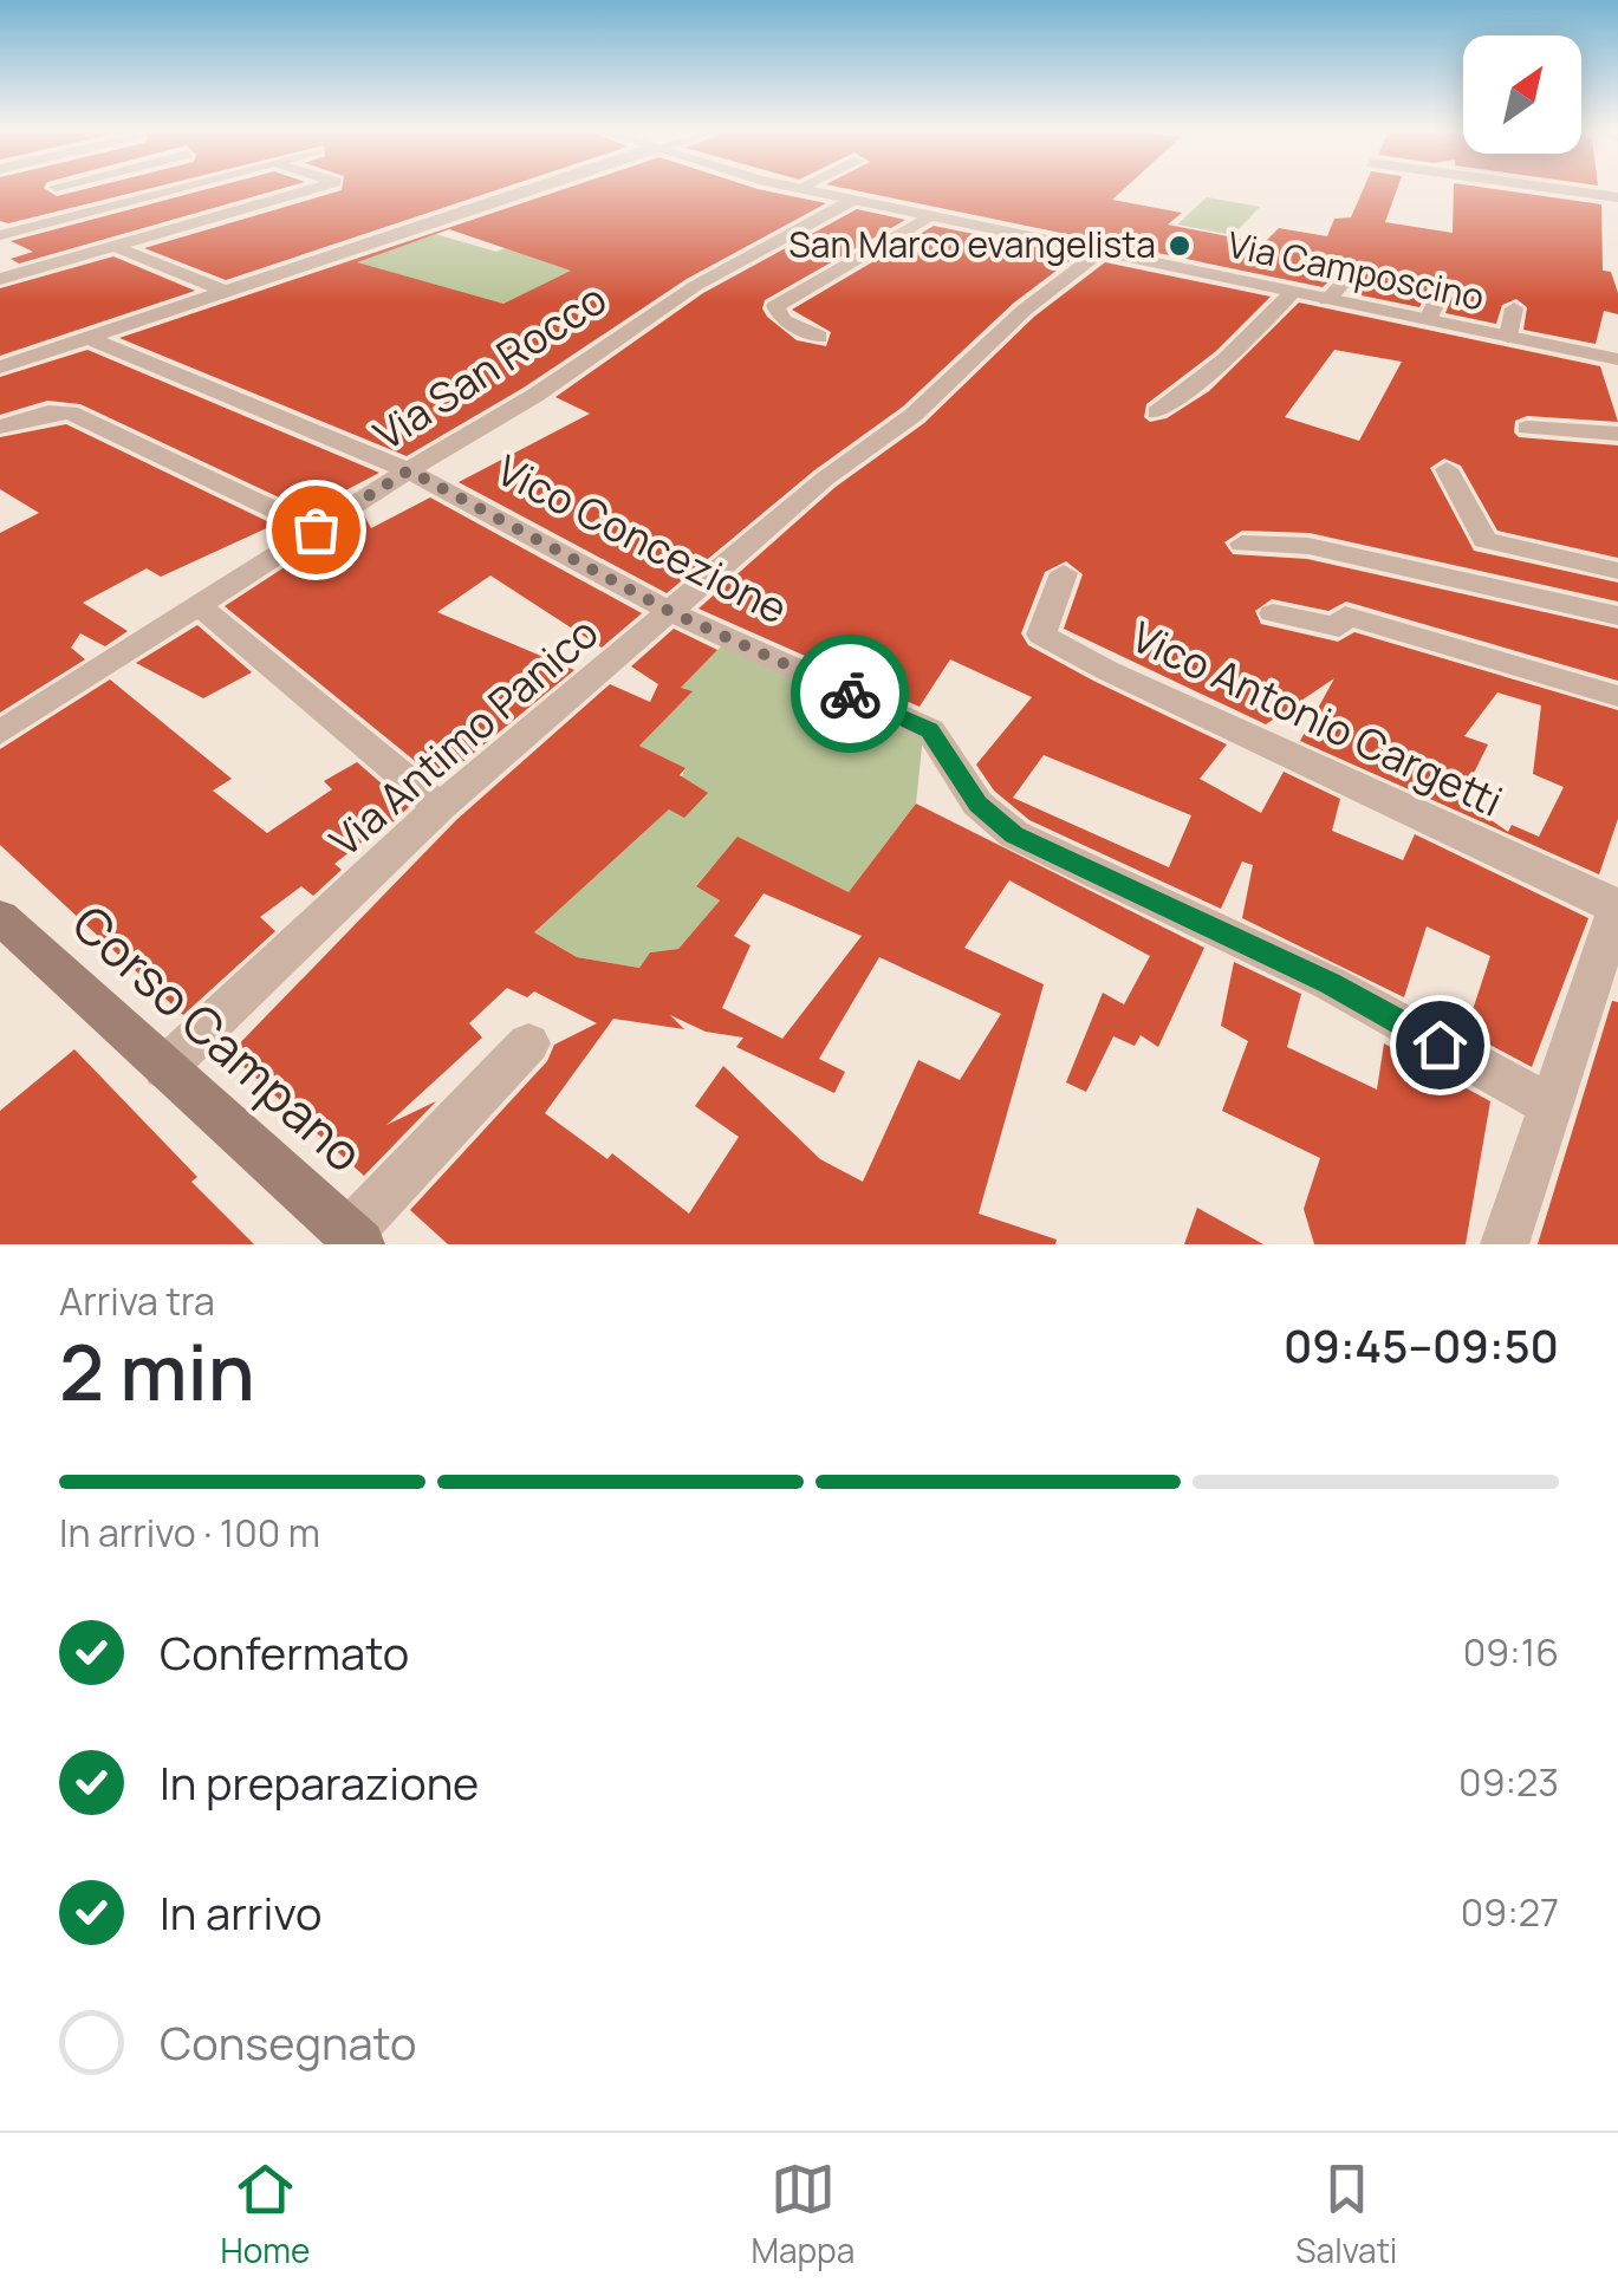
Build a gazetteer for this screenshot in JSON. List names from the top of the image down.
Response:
{
  "streets": {
    "main road": ["Corso Campano"],
    "street": [
      "Via Camposcino",
      "Via San Rocco",
      "Vico Concezione",
      "Vico Antonio Cargetti",
      "Via Antimo Panico"
    ]
  },
  "crossings": [
    ["Via Camposcino", "Via San Rocco"],
    ["Via Camposcino", "Via Antimo Panico"],
    ["Via San Rocco", "Vico Concezione"],
    ["Vico Concezione", "Via Antimo Panico"],
    ["Via Antimo Panico", "Corso Campano"]
  ],
  "places": ["San Marco evangelista"],
  "north": "top right",
  "page": {
    "heading": ["2 min", "Arriva tra", "09:45–09:50"],
    "bar": "In arrivo · 100 m",
    "list": [
      ["Confermato", "09:16"],
      ["In preparazione", "09:23"],
      ["In arrivo", "09:27"],
      "Consegnato"
    ],
    "tabs": ["Home", "Mappa", "Salvati"]
  }
}
